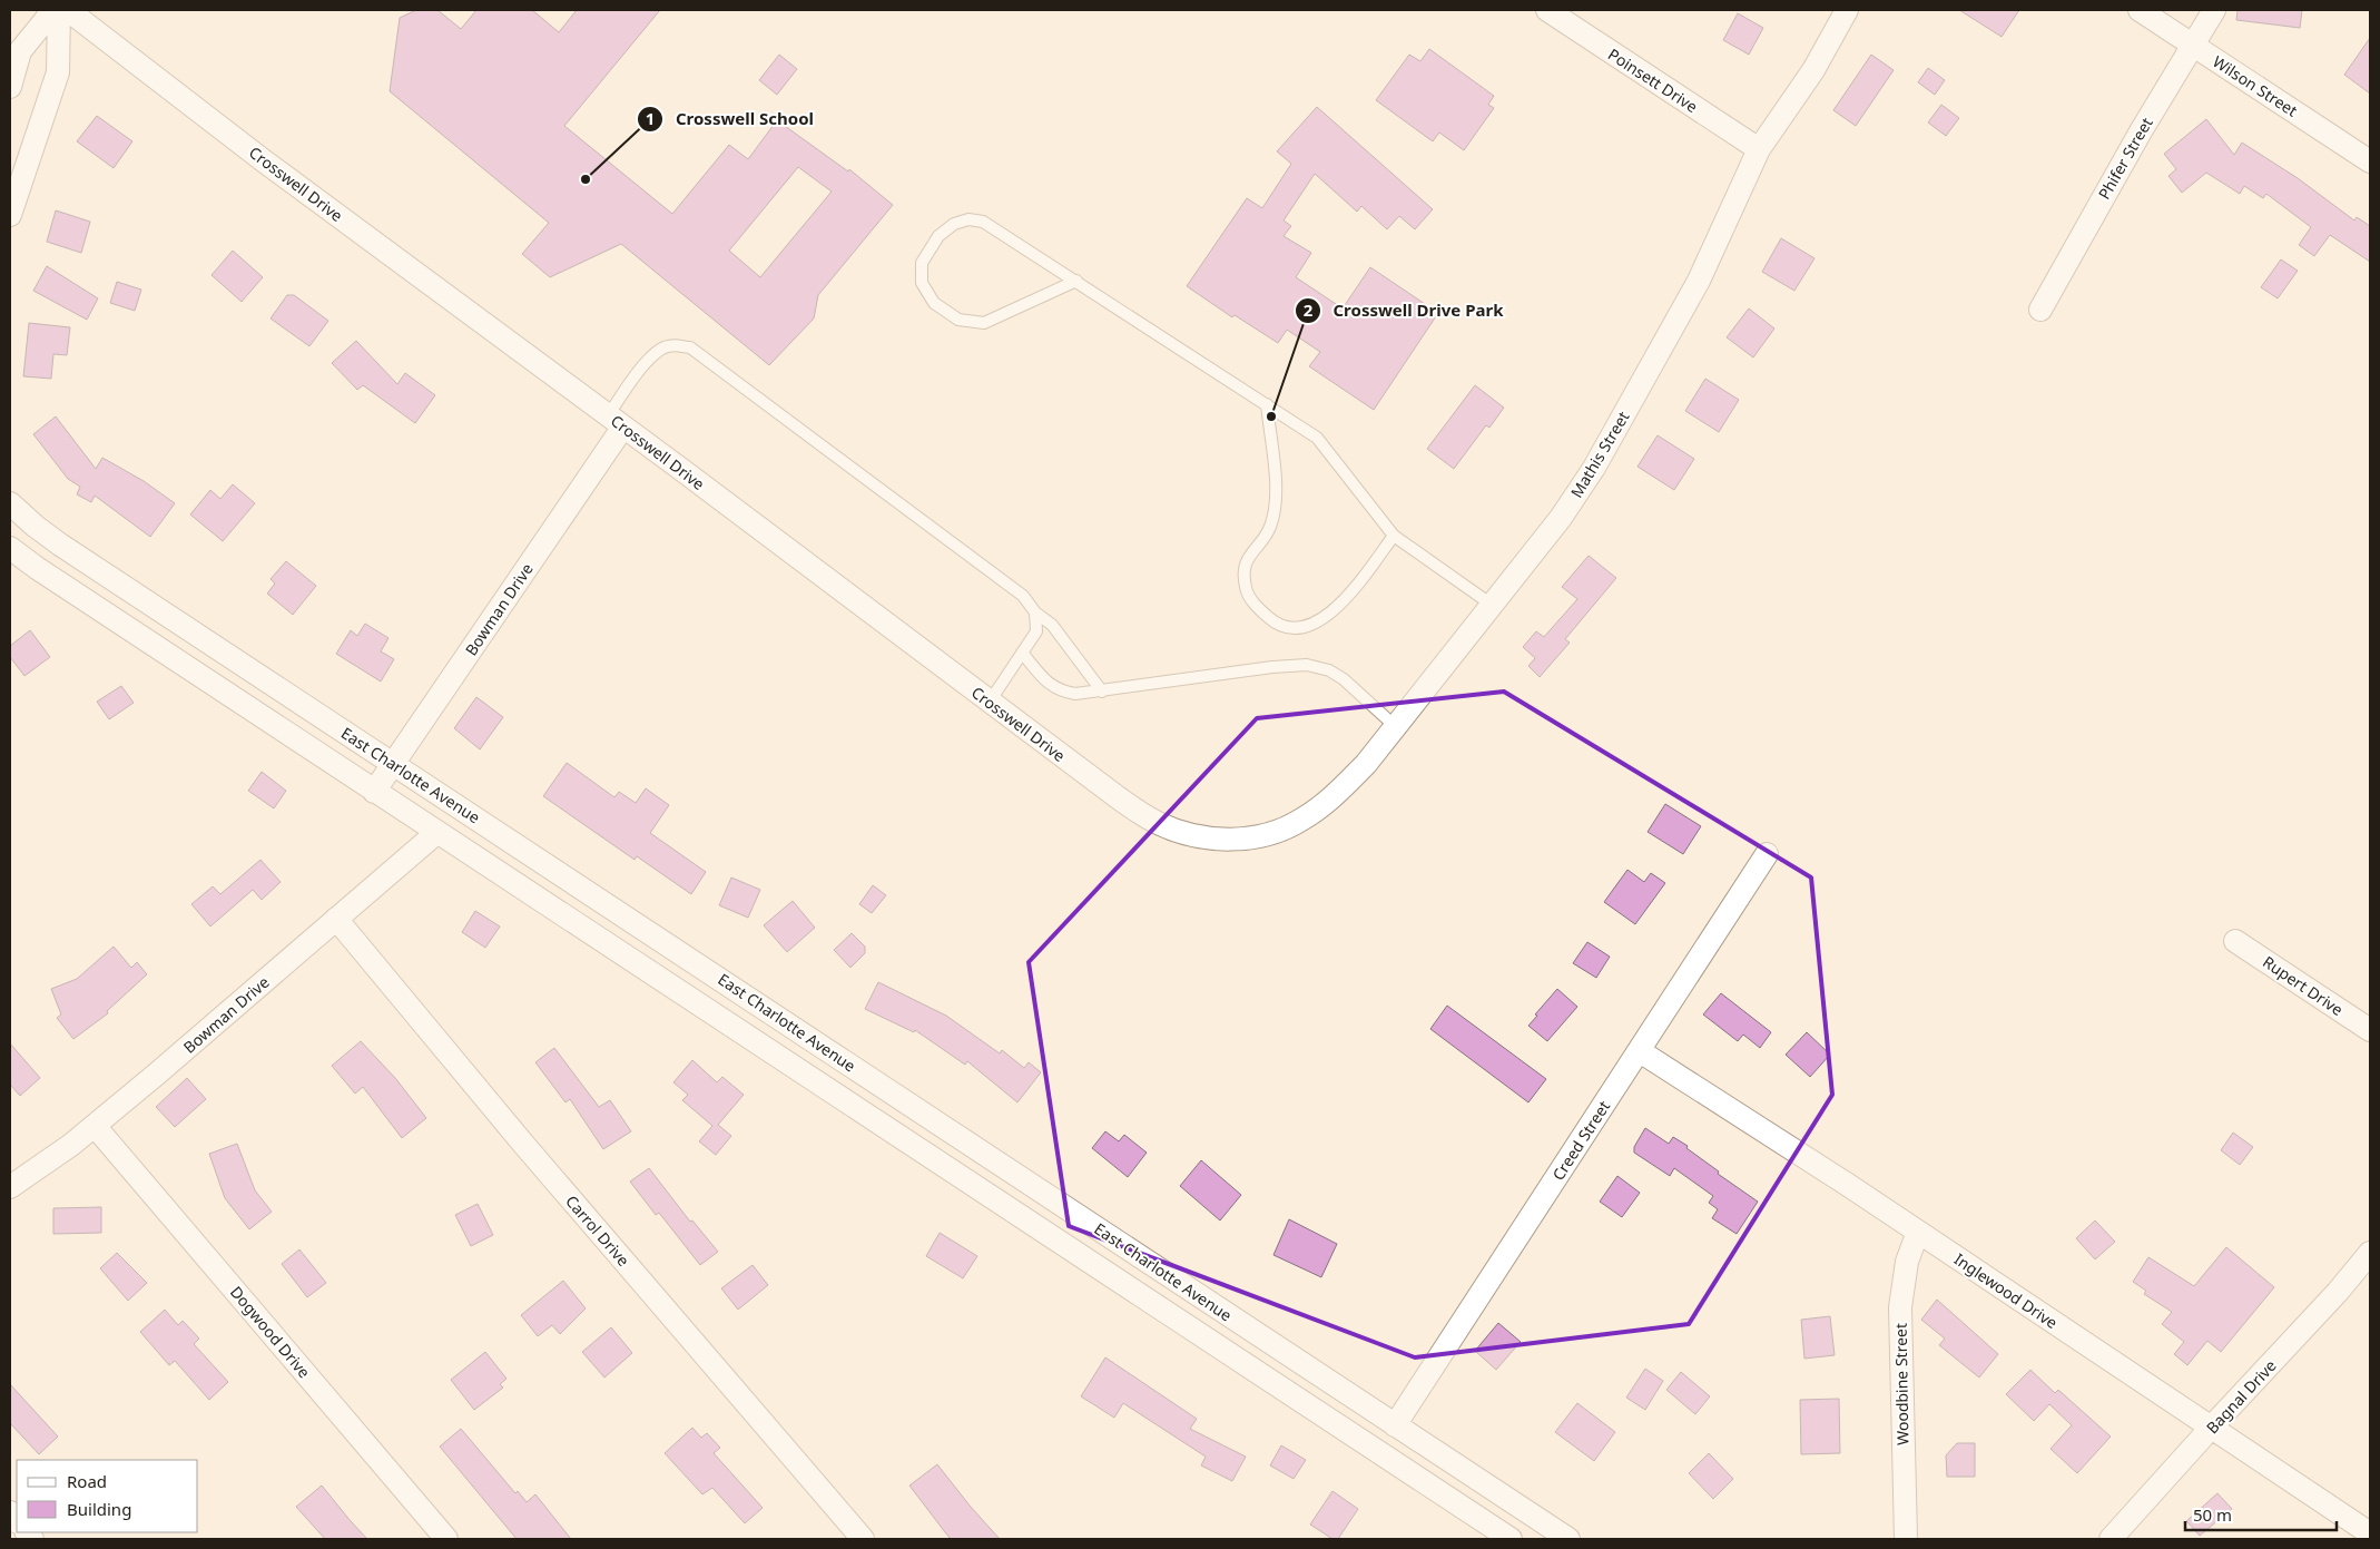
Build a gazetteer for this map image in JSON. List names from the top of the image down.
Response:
{
  "streets": {
    "street": [
      "Poinsett Drive",
      "Wilson Street",
      "Phifer Street",
      "Crosswell Drive",
      "Mathis Street",
      "Bowman Drive",
      "East Charlotte Avenue",
      "Rupert Drive",
      "Creed Street",
      "Carrol Drive",
      "Inglewood Drive",
      "Dogwood Drive",
      "Woodbine Street",
      "Bagnal Drive"
    ]
  },
  "crossings": [
    ["Poinsett Drive", "Mathis Street"],
    ["Wilson Street", "Phifer Street"],
    ["Crosswell Drive", "Mathis Street"],
    ["Crosswell Drive", "Bowman Drive"],
    ["Bowman Drive", "East Charlotte Avenue"],
    ["Bowman Drive", "Carrol Drive"],
    ["Bowman Drive", "Dogwood Drive"],
    ["East Charlotte Avenue", "Creed Street"],
    ["Creed Street", "Inglewood Drive"],
    ["Inglewood Drive", "Woodbine Street"],
    ["Inglewood Drive", "Bagnal Drive"]
  ],
  "places": ["Crosswell School", "Crosswell Drive Park"],
  "legend": ["Road", "Building"],
  "scale_bar": "50 m"
}
